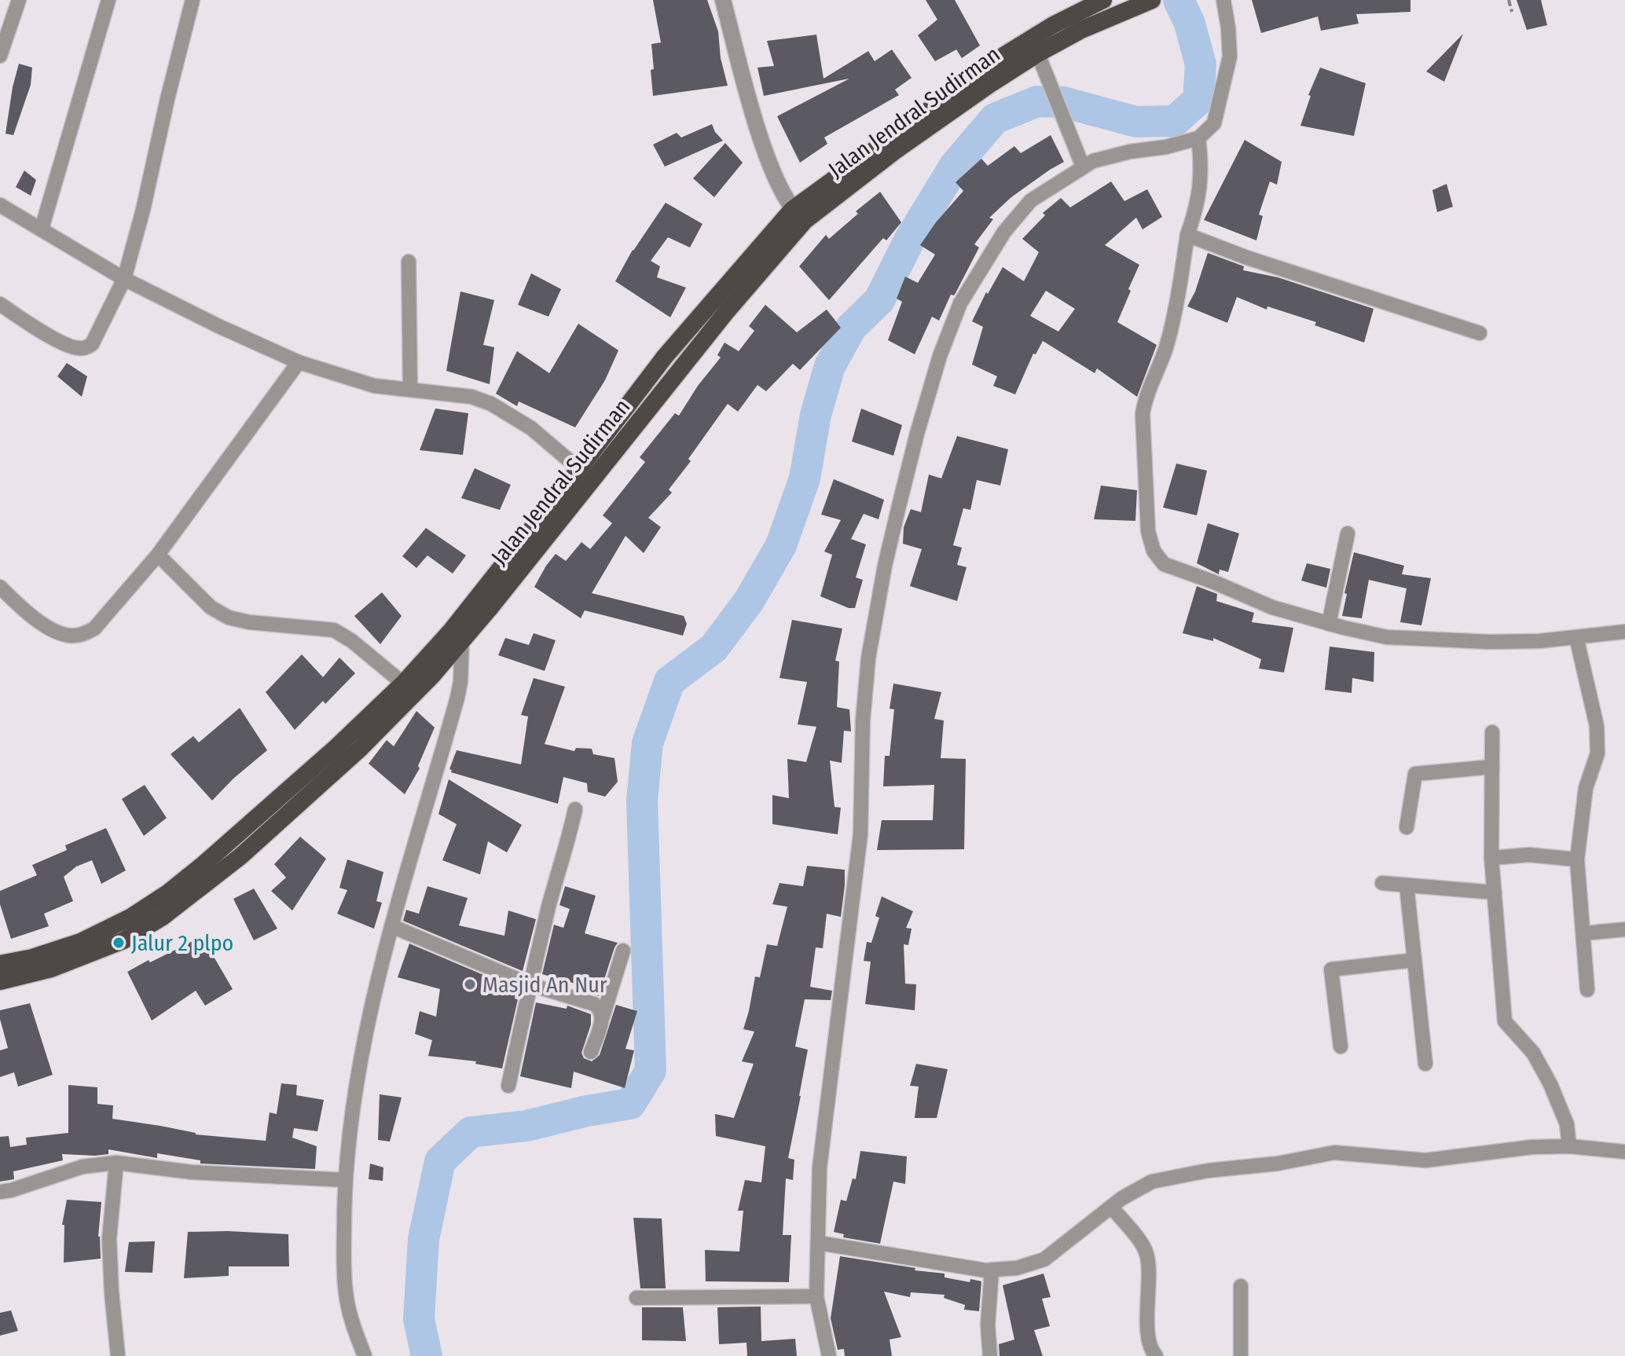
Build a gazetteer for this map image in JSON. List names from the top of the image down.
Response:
{
  "streets": {
    "highway": ["Jalan Jendral Sudirman"]
  },
  "places": ["Jalur 2 plpo", "Masjid An Nur"]
}
